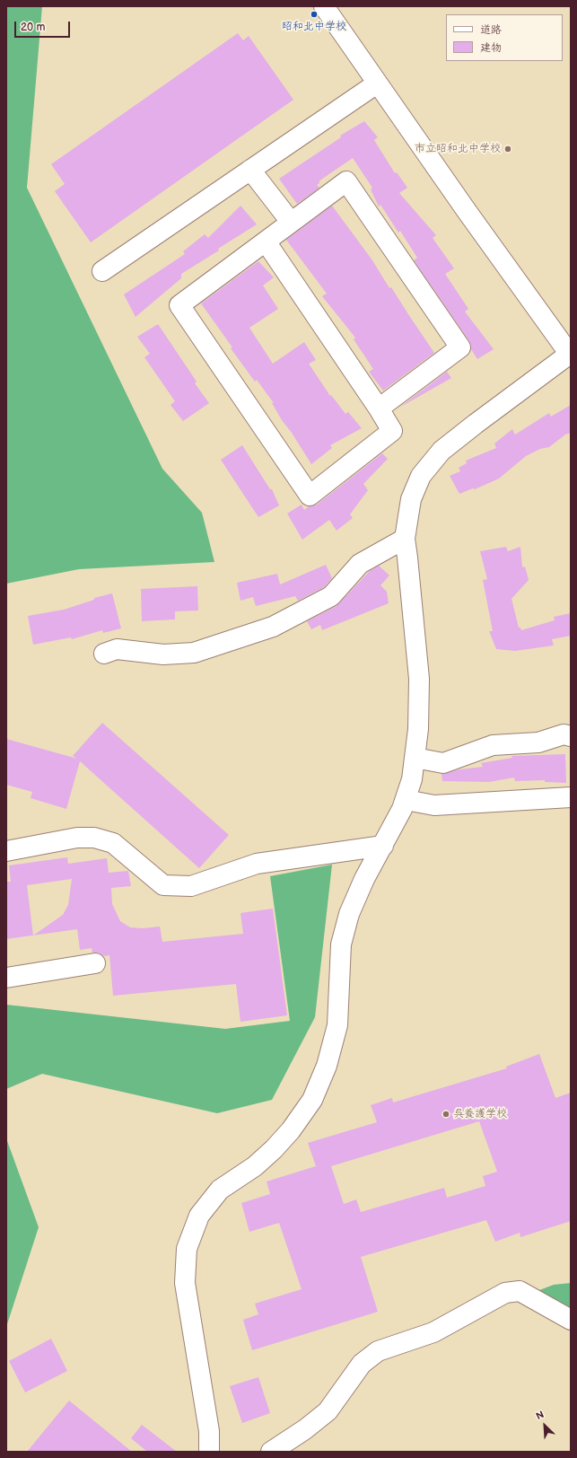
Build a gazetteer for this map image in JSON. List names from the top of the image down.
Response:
{
  "places": ["昭和北中学校", "市立昭和北中学校", "呉養護学校"],
  "legend": ["道路", "建物"],
  "scale_bar": "20 m",
  "north": "top left"
}
